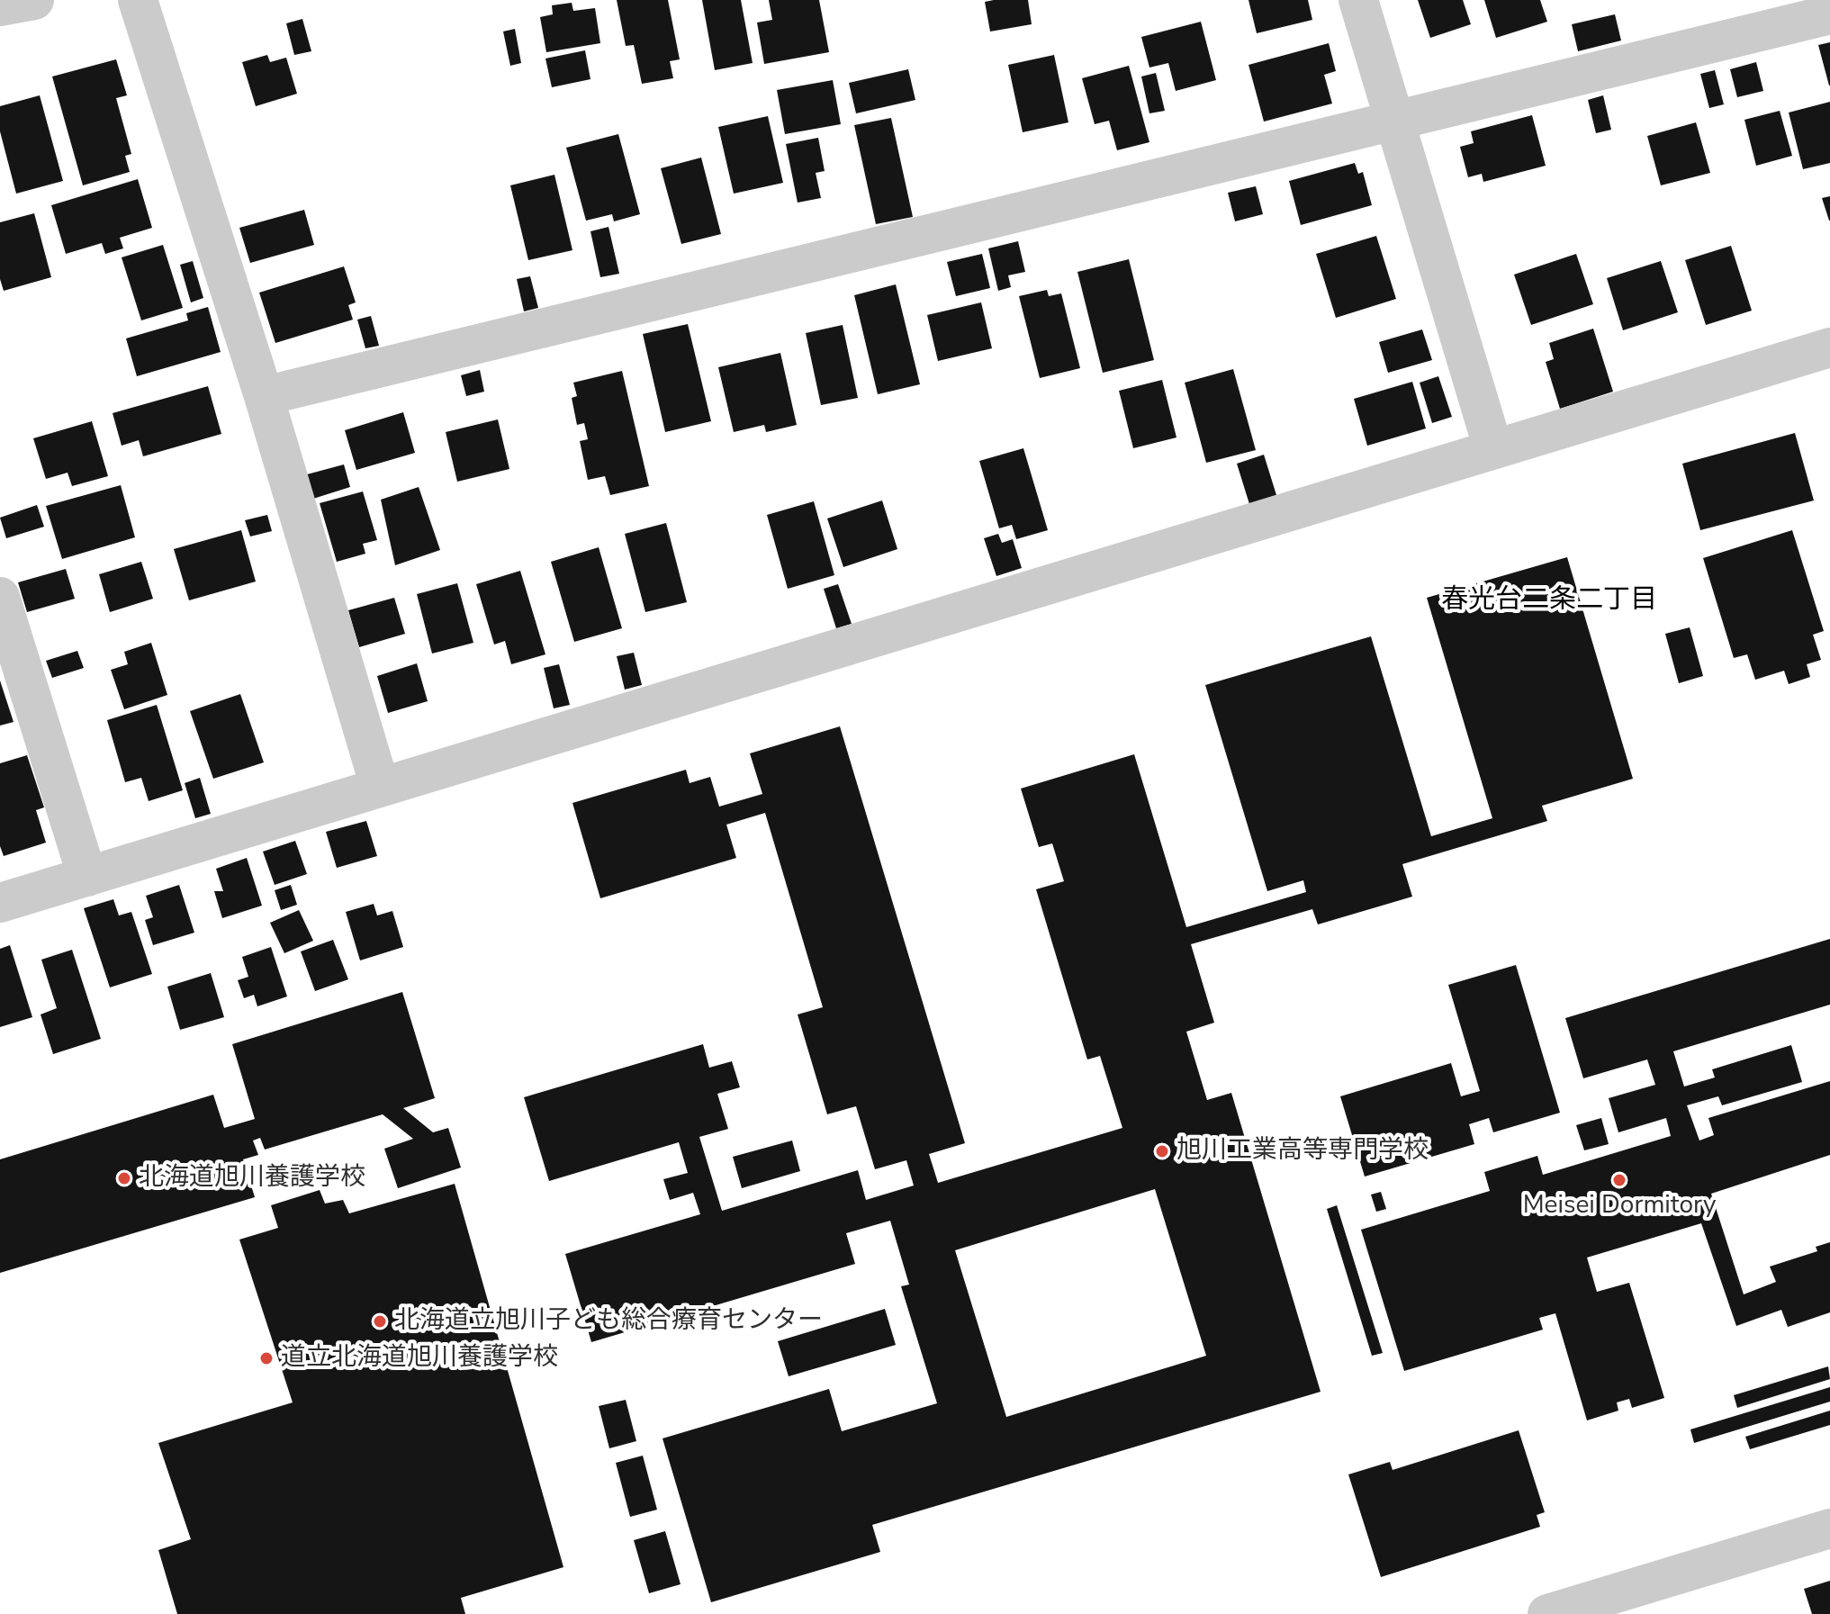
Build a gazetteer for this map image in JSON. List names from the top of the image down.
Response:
{
  "districts": ["春光台二条二丁目"],
  "places": [
    "旭川工業高等専門学校",
    "北海道旭川養護学校",
    "Meisei Dormitory",
    "北海道立旭川子ども総合療育センター",
    "道立北海道旭川養護学校"
  ]
}
